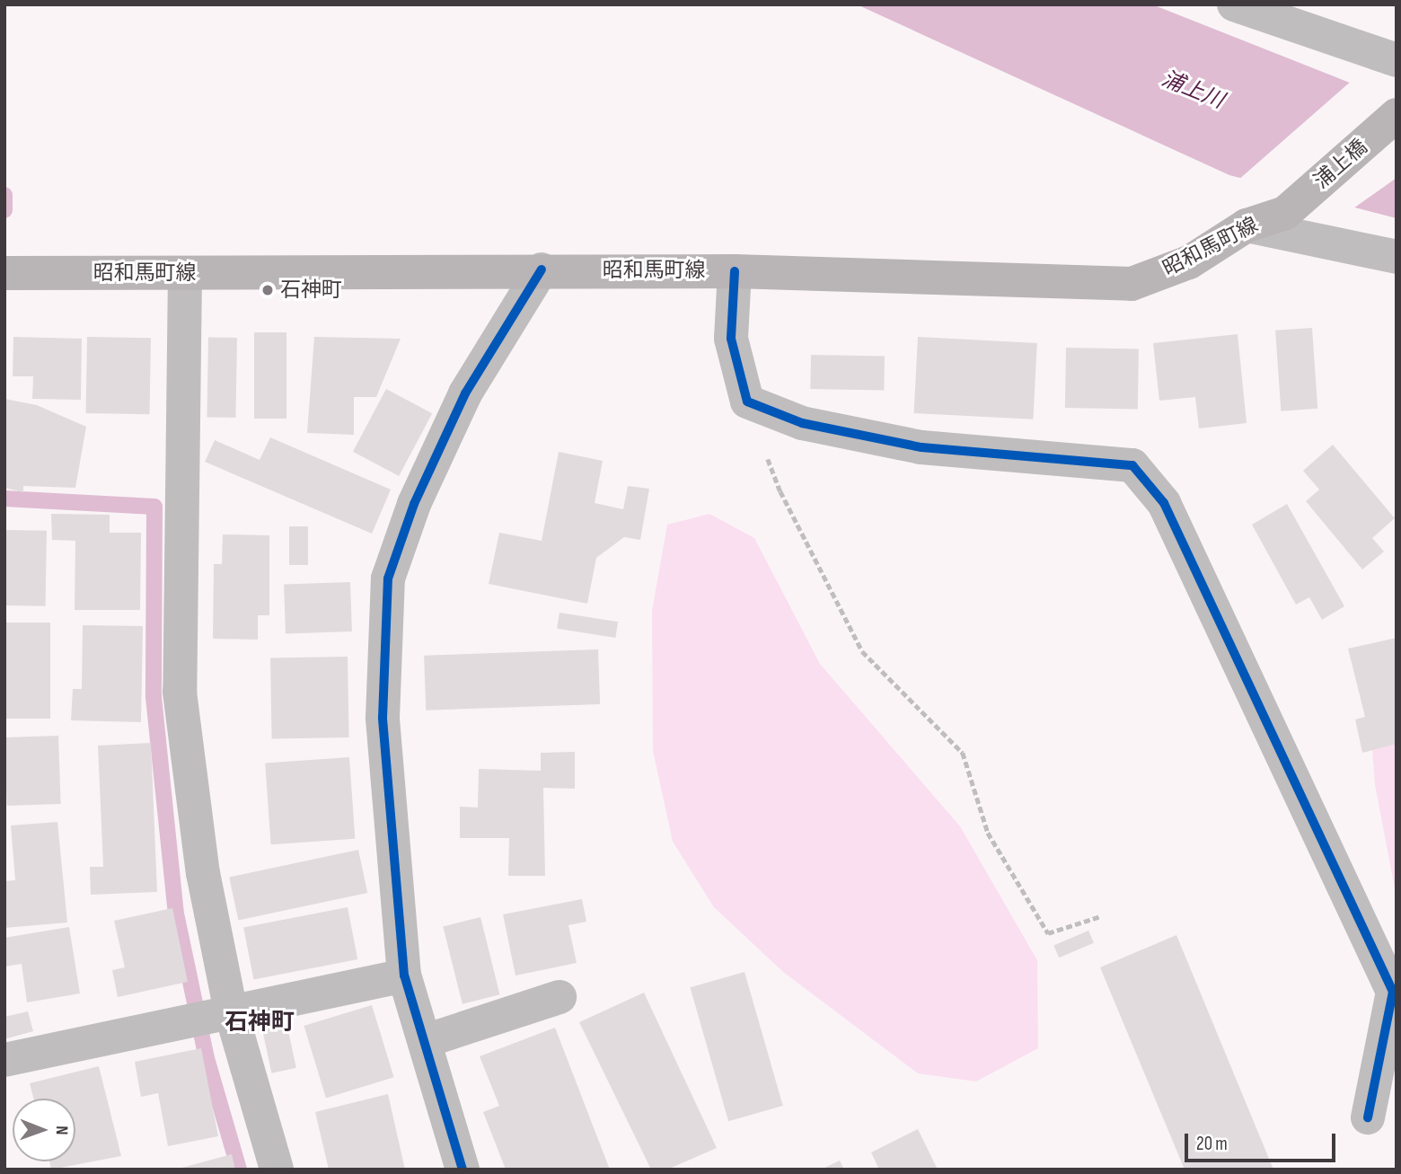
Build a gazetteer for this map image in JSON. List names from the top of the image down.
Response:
{
  "streets": {
    "main road": ["浦上橋", "昭和馬町線"]
  },
  "crossings": [
    ["浦上橋", "昭和馬町線"]
  ],
  "districts": ["石神町"],
  "water": ["浦上川"],
  "places": ["石神町"],
  "scale_bar": "20 m",
  "north": "right"
}
